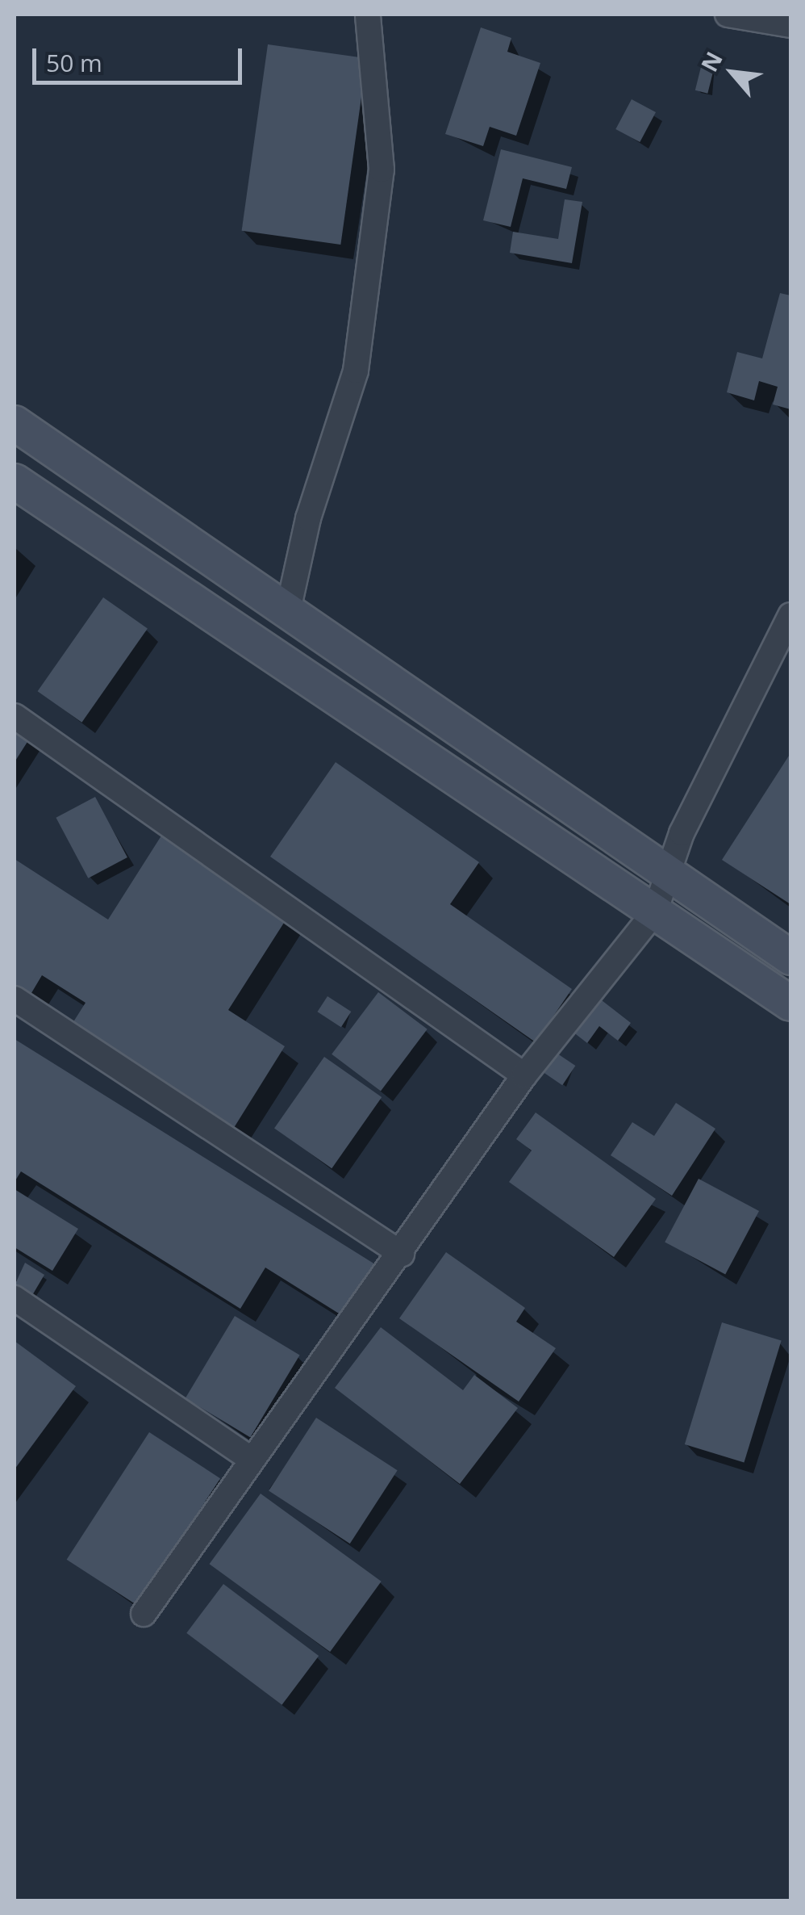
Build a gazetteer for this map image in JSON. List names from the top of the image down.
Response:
{
  "scale_bar": "50 m",
  "north": "top left"
}
